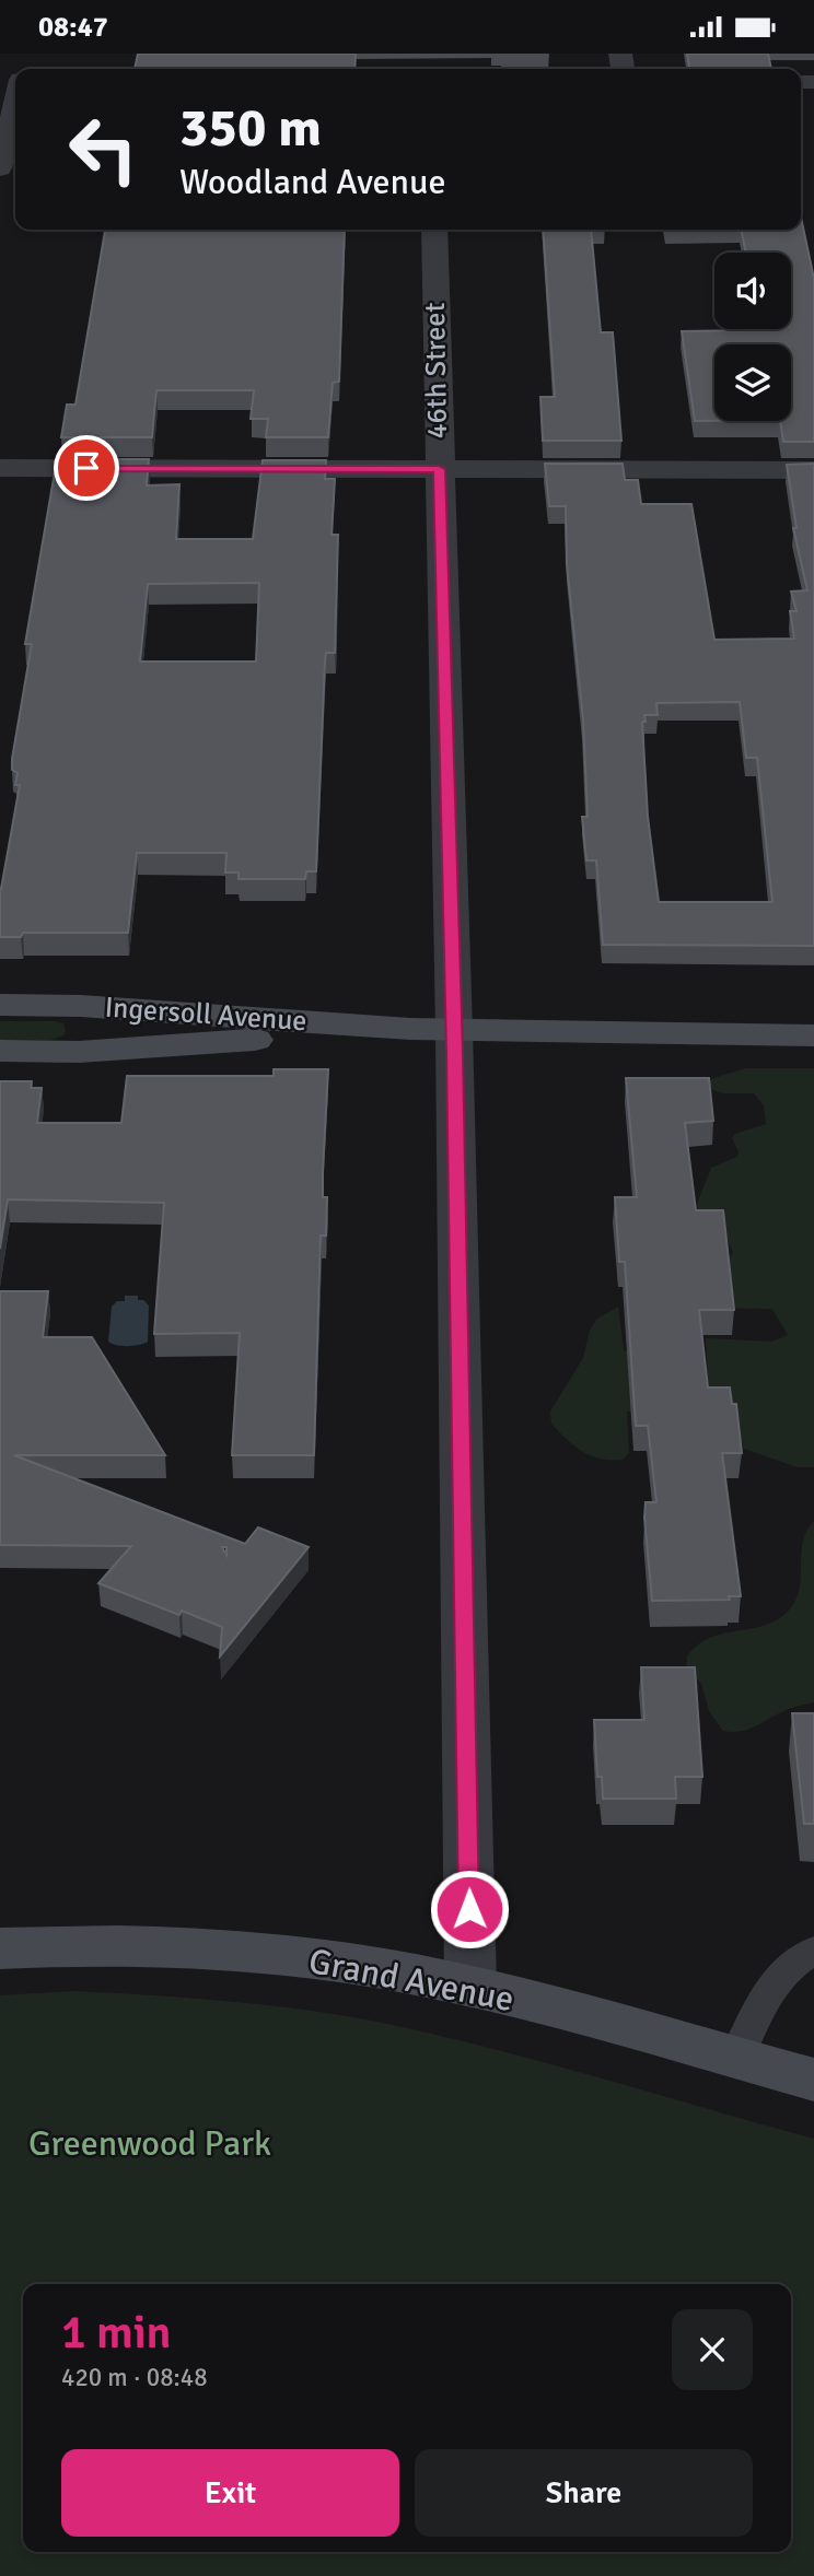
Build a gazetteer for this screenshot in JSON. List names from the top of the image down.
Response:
{
  "streets": {
    "main road": ["Ingersoll Avenue", "Grand Avenue"],
    "street": ["46th Street"]
  },
  "crossings": [
    ["46th Street", "Ingersoll Avenue"],
    ["46th Street", "Grand Avenue"]
  ],
  "parks": ["Greenwood Park"],
  "page": {
    "status": "08:47",
    "turn": ["350 m", "Woodland Avenue"],
    "heading": ["1 min", "420 m · 08:48"],
    "buttons": ["Exit", "Share"]
  }
}
